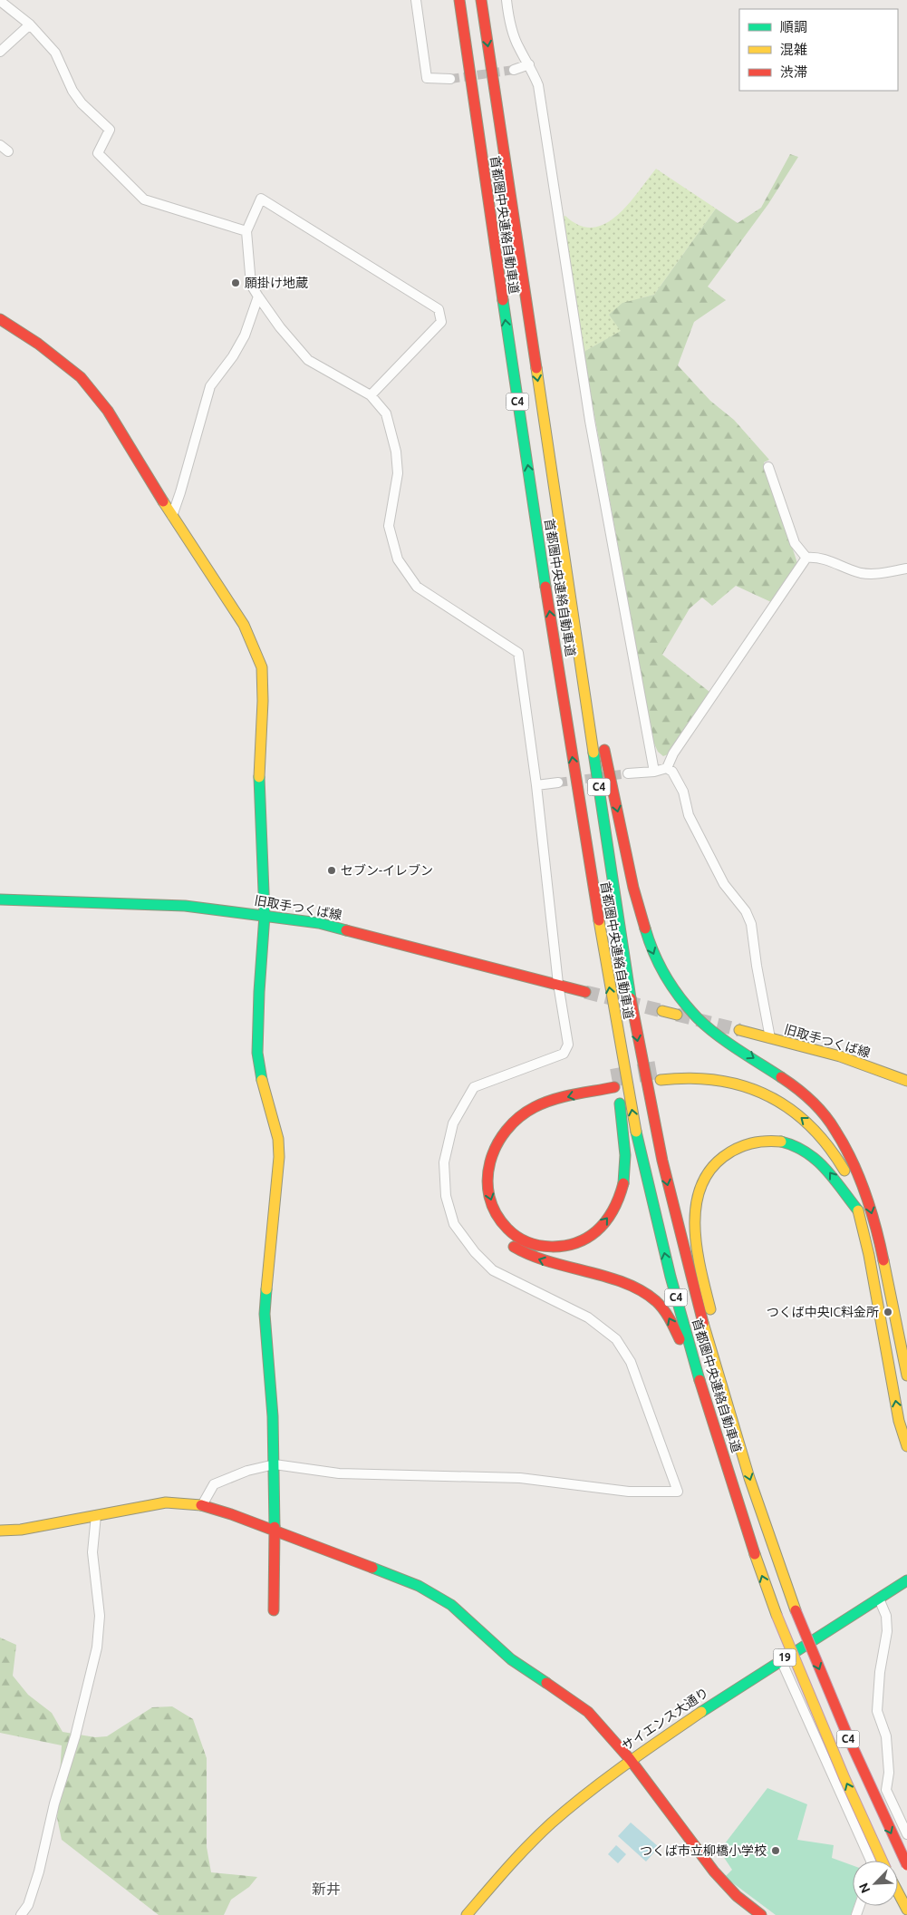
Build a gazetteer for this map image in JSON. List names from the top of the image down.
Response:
{
  "streets": {
    "main road": [
      "首都圏中央連絡自動車道",
      "C4",
      "旧取手つくば線",
      "19",
      "サイエンス大通り"
    ]
  },
  "districts": ["新井"],
  "places": [
    "願掛け地蔵",
    "セブン-イレブン",
    "つくば中央IC料金所",
    "つくば市立柳橋小学校"
  ],
  "legend": ["順調", "混雑", "渋滞"],
  "north": "bottom left"
}
